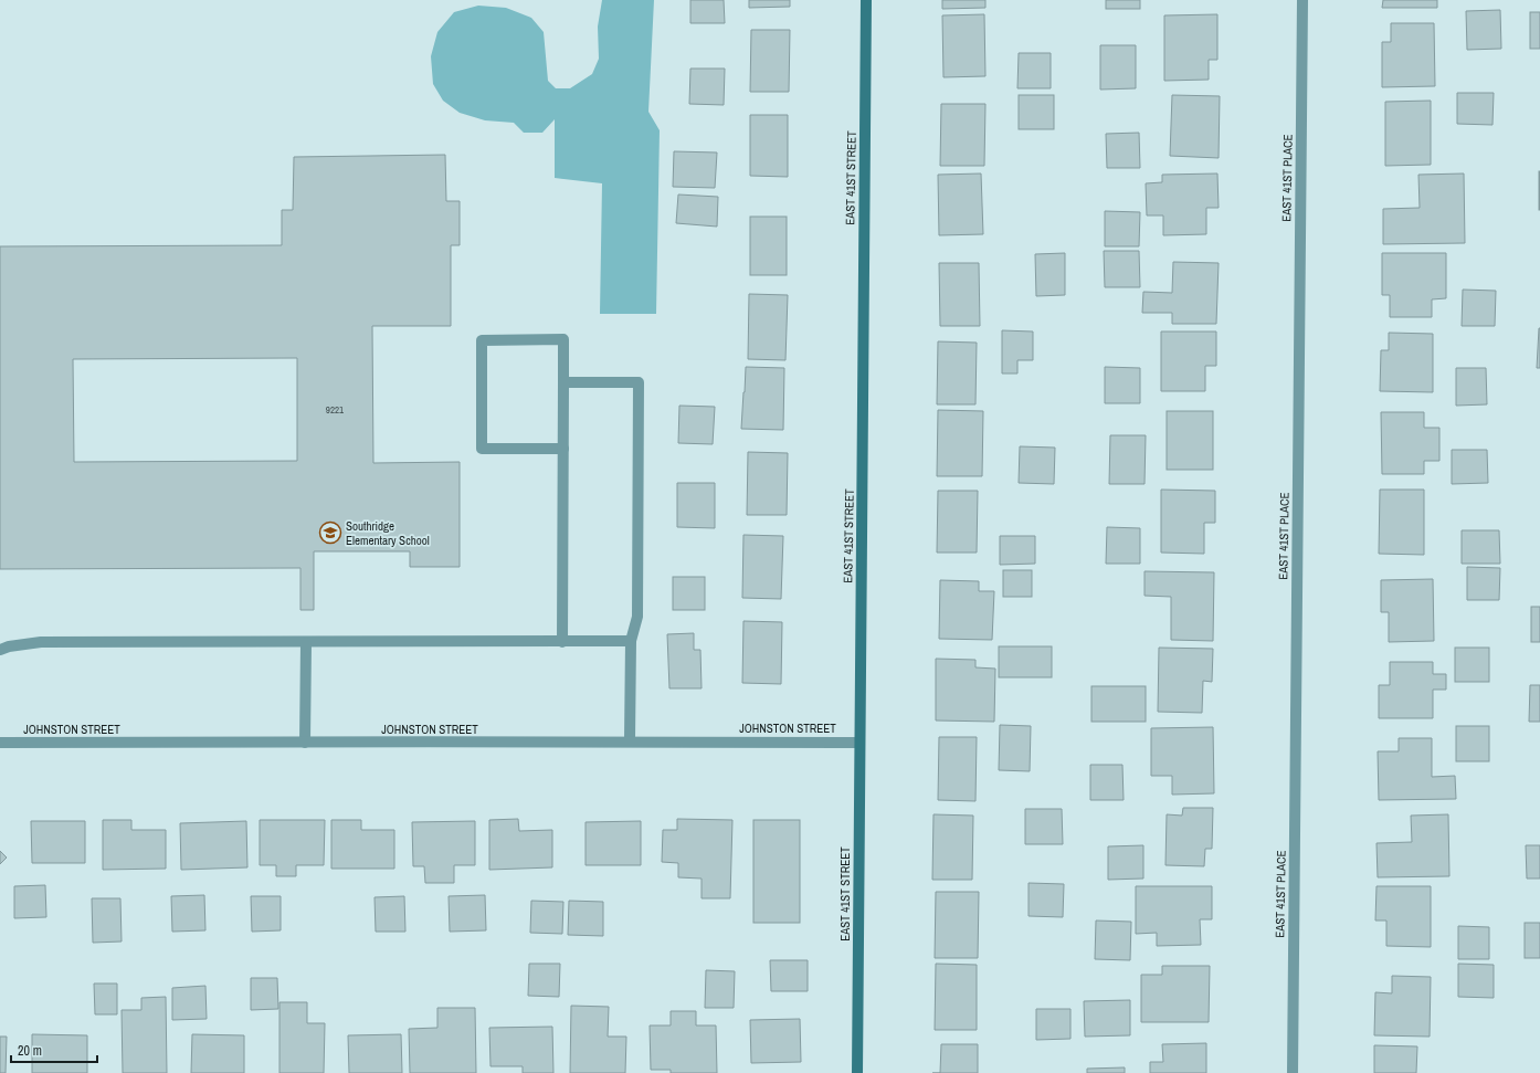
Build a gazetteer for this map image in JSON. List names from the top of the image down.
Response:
{
  "streets": {
    "street": ["EAST 41ST STREET", "EAST 41ST PLACE", "JOHNSTON STREET"]
  },
  "crossings": [
    ["EAST 41ST STREET", "JOHNSTON STREET"]
  ],
  "places": {
    "school or university": ["Southridge Elementary School"]
  },
  "house_numbers": ["9221"],
  "scale_bar": "20 m"
}
